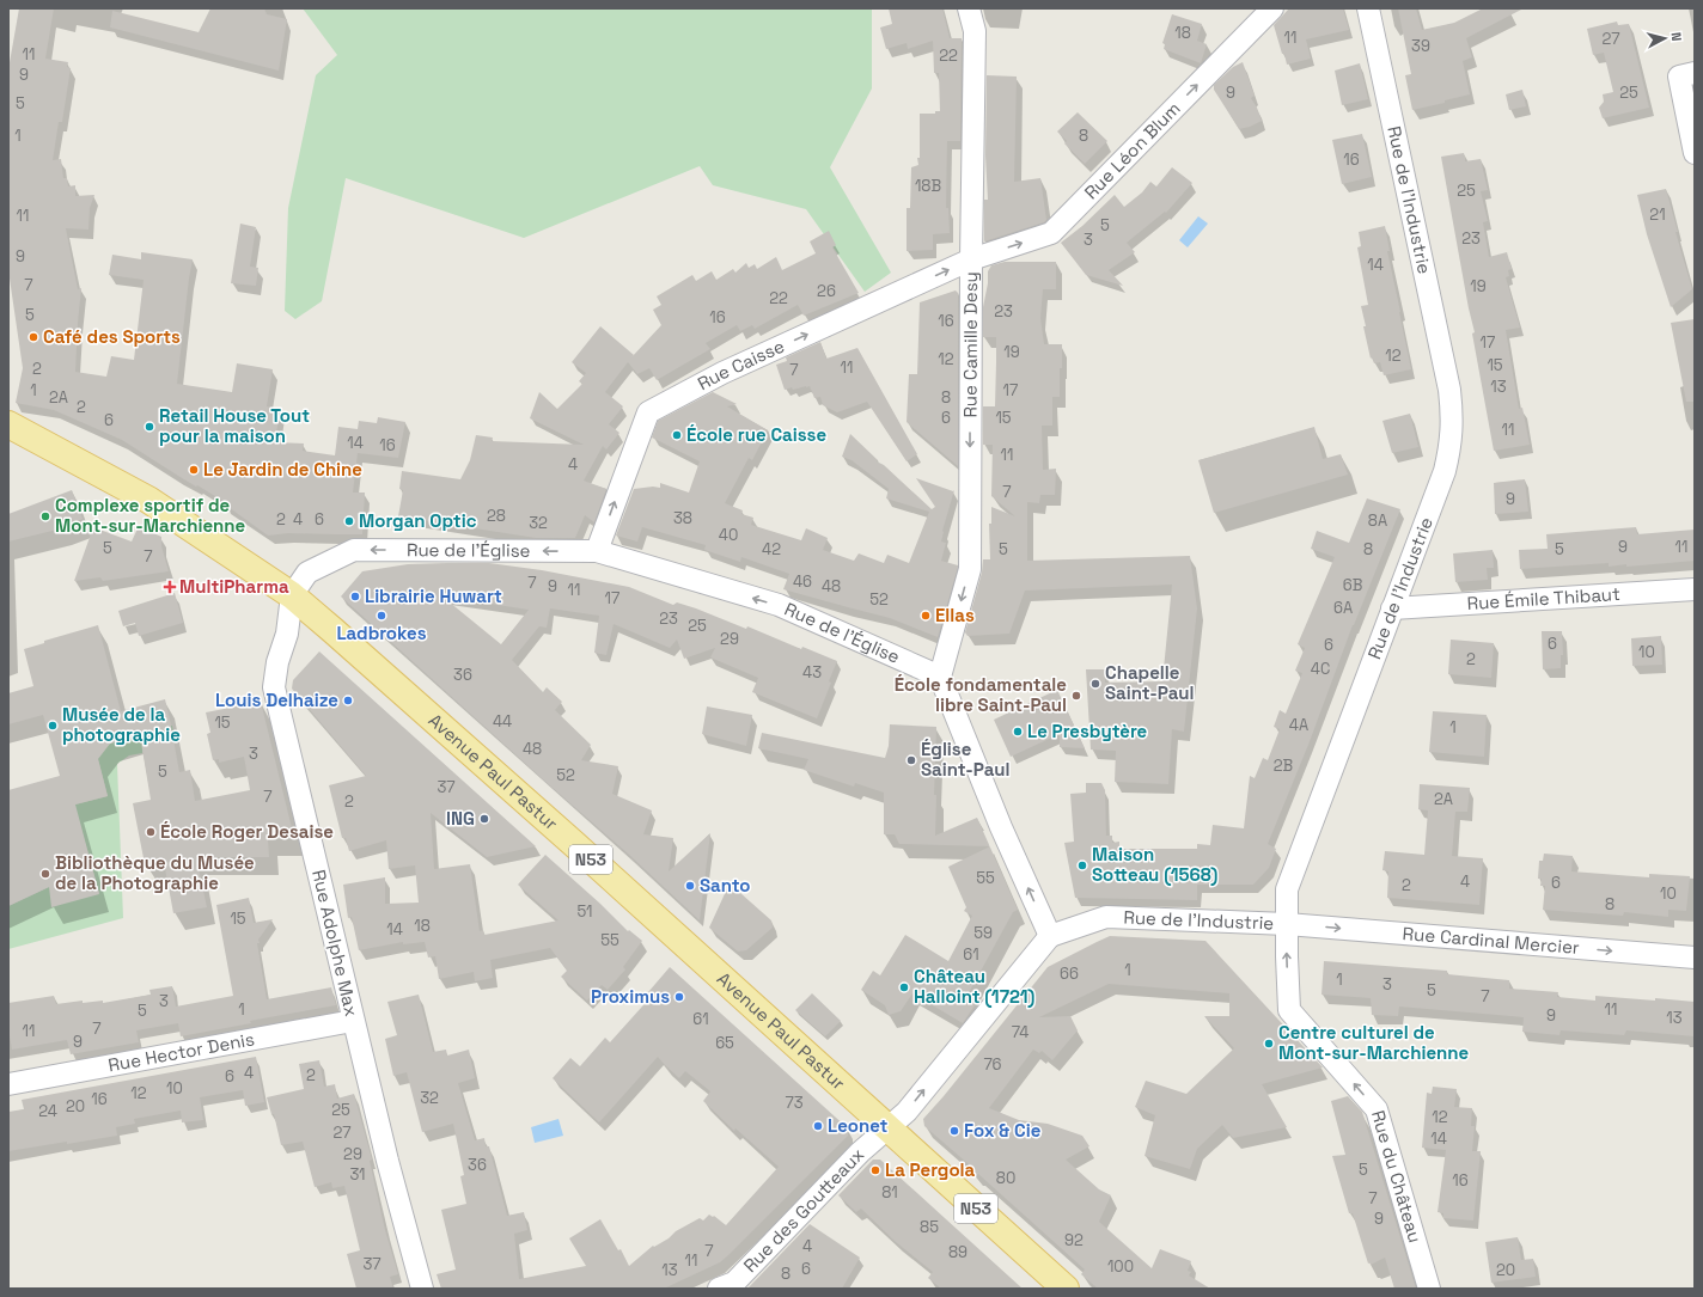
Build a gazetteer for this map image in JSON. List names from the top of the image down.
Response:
{
  "streets": {
    "main road": ["Avenue Paul Pastur", "N53"],
    "street": [
      "Rue Léon Blum",
      "Rue de l'Industrie",
      "Rue Camille Desy",
      "Rue Caisse",
      "Rue de l'Église",
      "Rue Émile Thibaut",
      "Rue Cardinal Mercier",
      "Rue Adolphe Max",
      "Rue Hector Denis",
      "Rue du Château",
      "Rue des Goutteaux"
    ]
  },
  "crossings": [
    ["Rue Léon Blum", "Rue Camille Desy"],
    ["Rue Léon Blum", "Rue Caisse"],
    ["Rue de l'Industrie", "Rue Émile Thibaut"],
    ["Rue de l'Industrie", "Rue Cardinal Mercier"],
    ["Rue de l'Industrie", "Rue du Château"],
    ["Rue Camille Desy", "Rue Caisse"],
    ["Rue Camille Desy", "Rue de l'Église"],
    ["Rue Caisse", "Rue de l'Église"],
    ["Rue de l'Église", "Avenue Paul Pastur"],
    ["Rue de l'Église", "Rue Adolphe Max"],
    ["Avenue Paul Pastur", "Rue Adolphe Max"],
    ["Avenue Paul Pastur", "Rue des Goutteaux"],
    ["Rue Cardinal Mercier", "Rue du Château"],
    ["Rue Adolphe Max", "Rue Hector Denis"]
  ],
  "one_way": [
    "Rue Léon Blum",
    "Rue Camille Desy",
    "Rue Caisse",
    "Rue de l'Église",
    "Rue Cardinal Mercier",
    "Rue du Château"
  ],
  "places": {
    "other": [
      "Café des Sports",
      "Retail House Tout pour la maison",
      "École rue Caisse",
      "Le Jardin de Chine",
      "Complexe sportif de Mont-sur-Marchienne",
      "Morgan Optic",
      "Librairie Huwart",
      "Ladbrokes",
      "Ellas",
      "Chapelle Saint-Paul",
      "École fondamentale libre Saint-Paul",
      "Louis Delhaize",
      "Musée de la photographie",
      "Le Presbytère",
      "Église Saint-Paul",
      "ING",
      "École Roger Desaise",
      "Maison Sotteau (1568)",
      "Bibliothèque du Musée de la Photographie",
      "Santo",
      "Château Halloint (1721)",
      "Proximus",
      "Centre culturel de Mont-sur-Marchienne",
      "Leonet",
      "Fox & Cie",
      "La Pergola"
    ],
    "health": ["MultiPharma"]
  },
  "house_numbers": [
    "18",
    "11",
    "27",
    "39",
    "11",
    "22",
    "9",
    "9",
    "25",
    "5",
    "1",
    "8",
    "16",
    "18B",
    "25",
    "21",
    "11",
    "5",
    "23",
    "3",
    "9",
    "14",
    "7",
    "19",
    "26",
    "22",
    "23",
    "5",
    "16",
    "16",
    "17",
    "19",
    "12",
    "12",
    "15",
    "11",
    "2",
    "7",
    "13",
    "1",
    "17",
    "2A",
    "8",
    "2",
    "6",
    "15",
    "6",
    "11",
    "14",
    "16",
    "11",
    "4",
    "7",
    "9",
    "28",
    "38",
    "2",
    "4",
    "6",
    "8A",
    "32",
    "40",
    "9",
    "11",
    "5",
    "42",
    "5",
    "8",
    "5",
    "7",
    "46",
    "7",
    "6B",
    "9",
    "48",
    "11",
    "17",
    "52",
    "6A",
    "23",
    "25",
    "29",
    "6",
    "6",
    "10",
    "2",
    "4C",
    "43",
    "36",
    "44",
    "15",
    "4A",
    "1",
    "48",
    "3",
    "2B",
    "5",
    "52",
    "37",
    "7",
    "2A",
    "2",
    "55",
    "4",
    "6",
    "2",
    "10",
    "8",
    "51",
    "15",
    "18",
    "14",
    "59",
    "55",
    "61",
    "1",
    "66",
    "1",
    "3",
    "5",
    "7",
    "3",
    "1",
    "11",
    "5",
    "9",
    "13",
    "61",
    "7",
    "11",
    "74",
    "9",
    "65",
    "76",
    "4",
    "2",
    "6",
    "10",
    "12",
    "32",
    "16",
    "73",
    "20",
    "25",
    "24",
    "12",
    "27",
    "14",
    "29",
    "36",
    "5",
    "31",
    "80",
    "16",
    "81",
    "7",
    "9",
    "85",
    "92",
    "4",
    "7",
    "89",
    "11",
    "37",
    "100",
    "6",
    "13",
    "20",
    "8"
  ],
  "north": "right"
}
